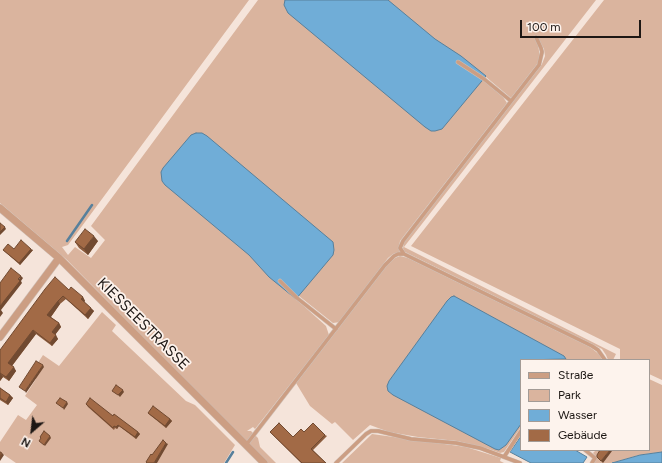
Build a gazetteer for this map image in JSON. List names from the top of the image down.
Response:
{
  "streets": {
    "street": ["KIESSEESTRASSE"]
  },
  "legend": [
    "Straße",
    "Park",
    "Wasser",
    "Gebäude"
  ],
  "scale_bar": "100 m",
  "north": "bottom left"
}
